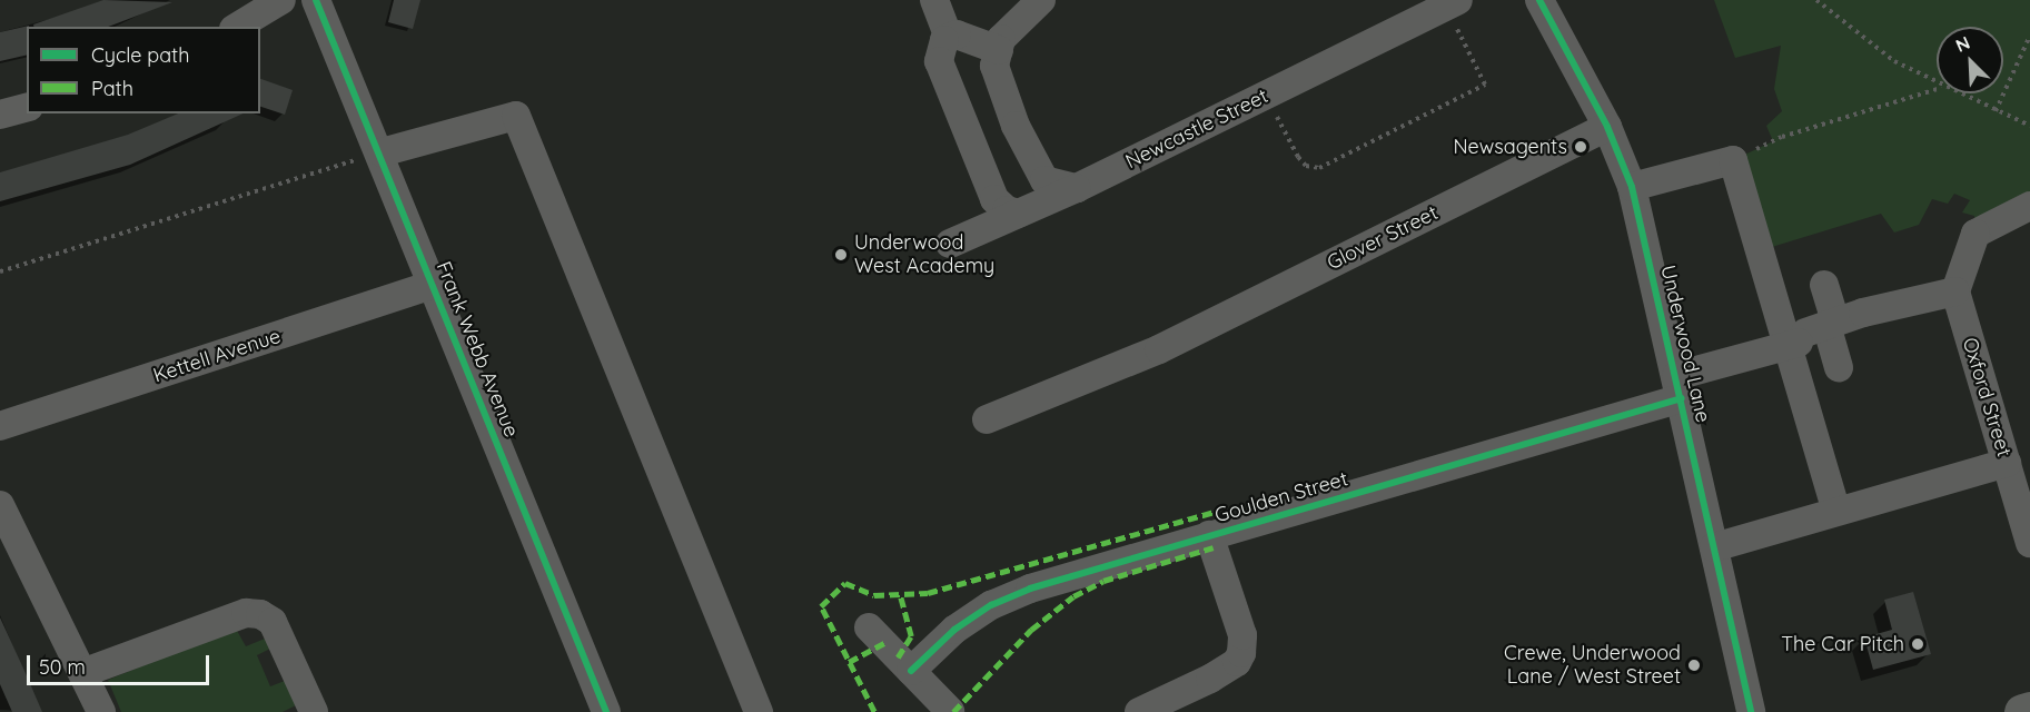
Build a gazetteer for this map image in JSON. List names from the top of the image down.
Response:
{
  "streets": {
    "street": [
      "Newcastle Street",
      "Glover Street",
      "Underwood Lane",
      "Frank Webb Avenue",
      "Kettell Avenue",
      "Oxford Street",
      "Goulden Street"
    ]
  },
  "crossings": [
    ["Glover Street", "Underwood Lane"],
    ["Underwood Lane", "Goulden Street"],
    ["Frank Webb Avenue", "Kettell Avenue"]
  ],
  "places": [
    "Newsagents",
    "Underwood West Academy",
    "The Car Pitch",
    "Crewe, Underwood Lane / West Street"
  ],
  "legend": ["Cycle path", "Path"],
  "scale_bar": "50 m",
  "north": "top left"
}
